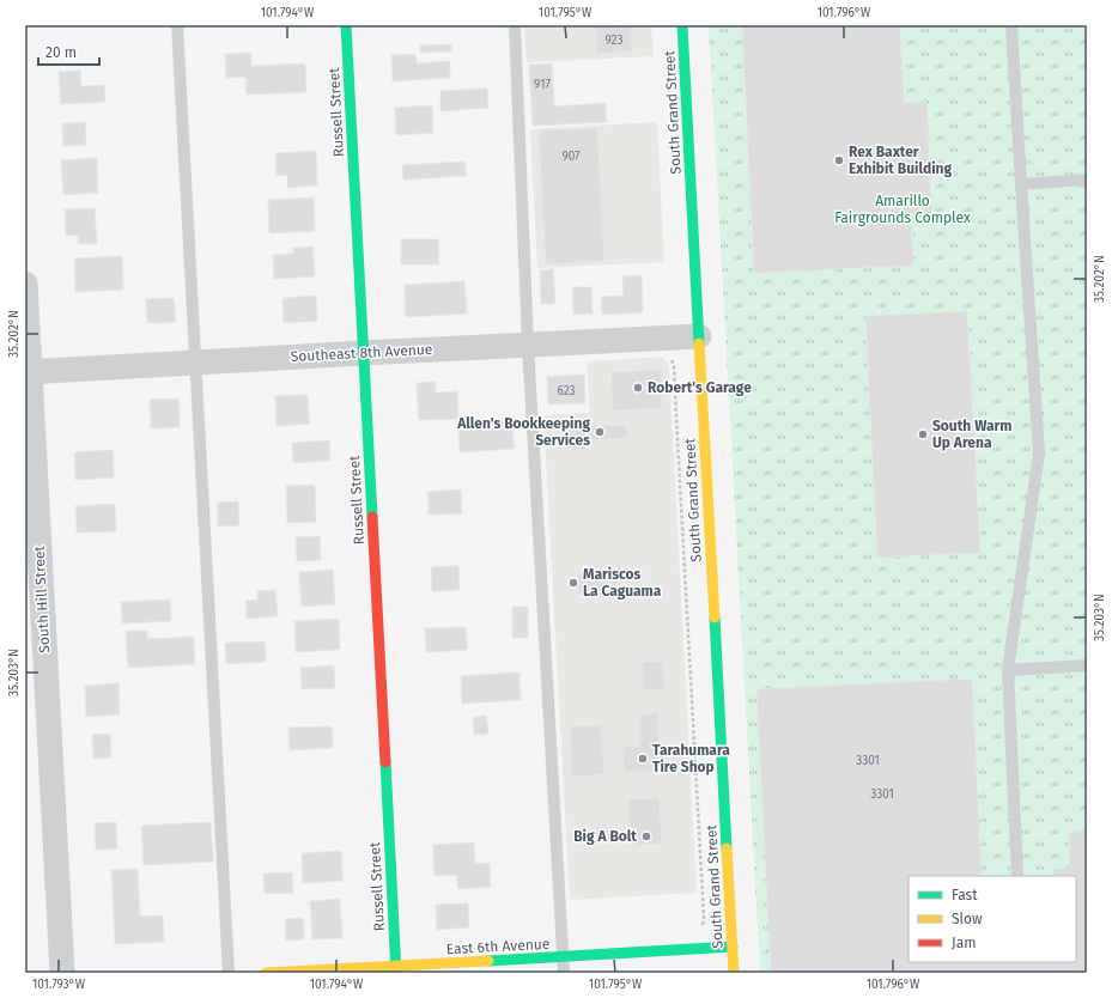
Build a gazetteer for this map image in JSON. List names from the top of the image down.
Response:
{
  "streets": {
    "street": [
      "Russell Street",
      "South Grand Street",
      "Southeast 8th Avenue",
      "South Hill Street",
      "East 6th Avenue"
    ]
  },
  "crossings": [
    ["Russell Street", "Southeast 8th Avenue"],
    ["Russell Street", "East 6th Avenue"],
    ["South Grand Street", "Southeast 8th Avenue"],
    ["South Grand Street", "East 6th Avenue"],
    ["Southeast 8th Avenue", "South Hill Street"]
  ],
  "parks": ["Amarillo Fairgrounds Complex"],
  "places": [
    "Rex Baxter Exhibit Building",
    "Robert's Garage",
    "Allen's Bookkeeping Services",
    "South Warm Up Arena",
    "Mariscos La Caguama",
    "Tarahumara Tire Shop",
    "Big A Bolt"
  ],
  "house_numbers": [
    "923",
    "917",
    "907",
    "623",
    "3301",
    "3301"
  ],
  "legend": ["Fast", "Slow", "Jam"],
  "scale_bar": "20 m",
  "coordinates": [
    "101.794°W",
    "101.795°W",
    "101.796°W",
    "35.202°N",
    "35.203°N",
    "101.793°W"
  ]
}
